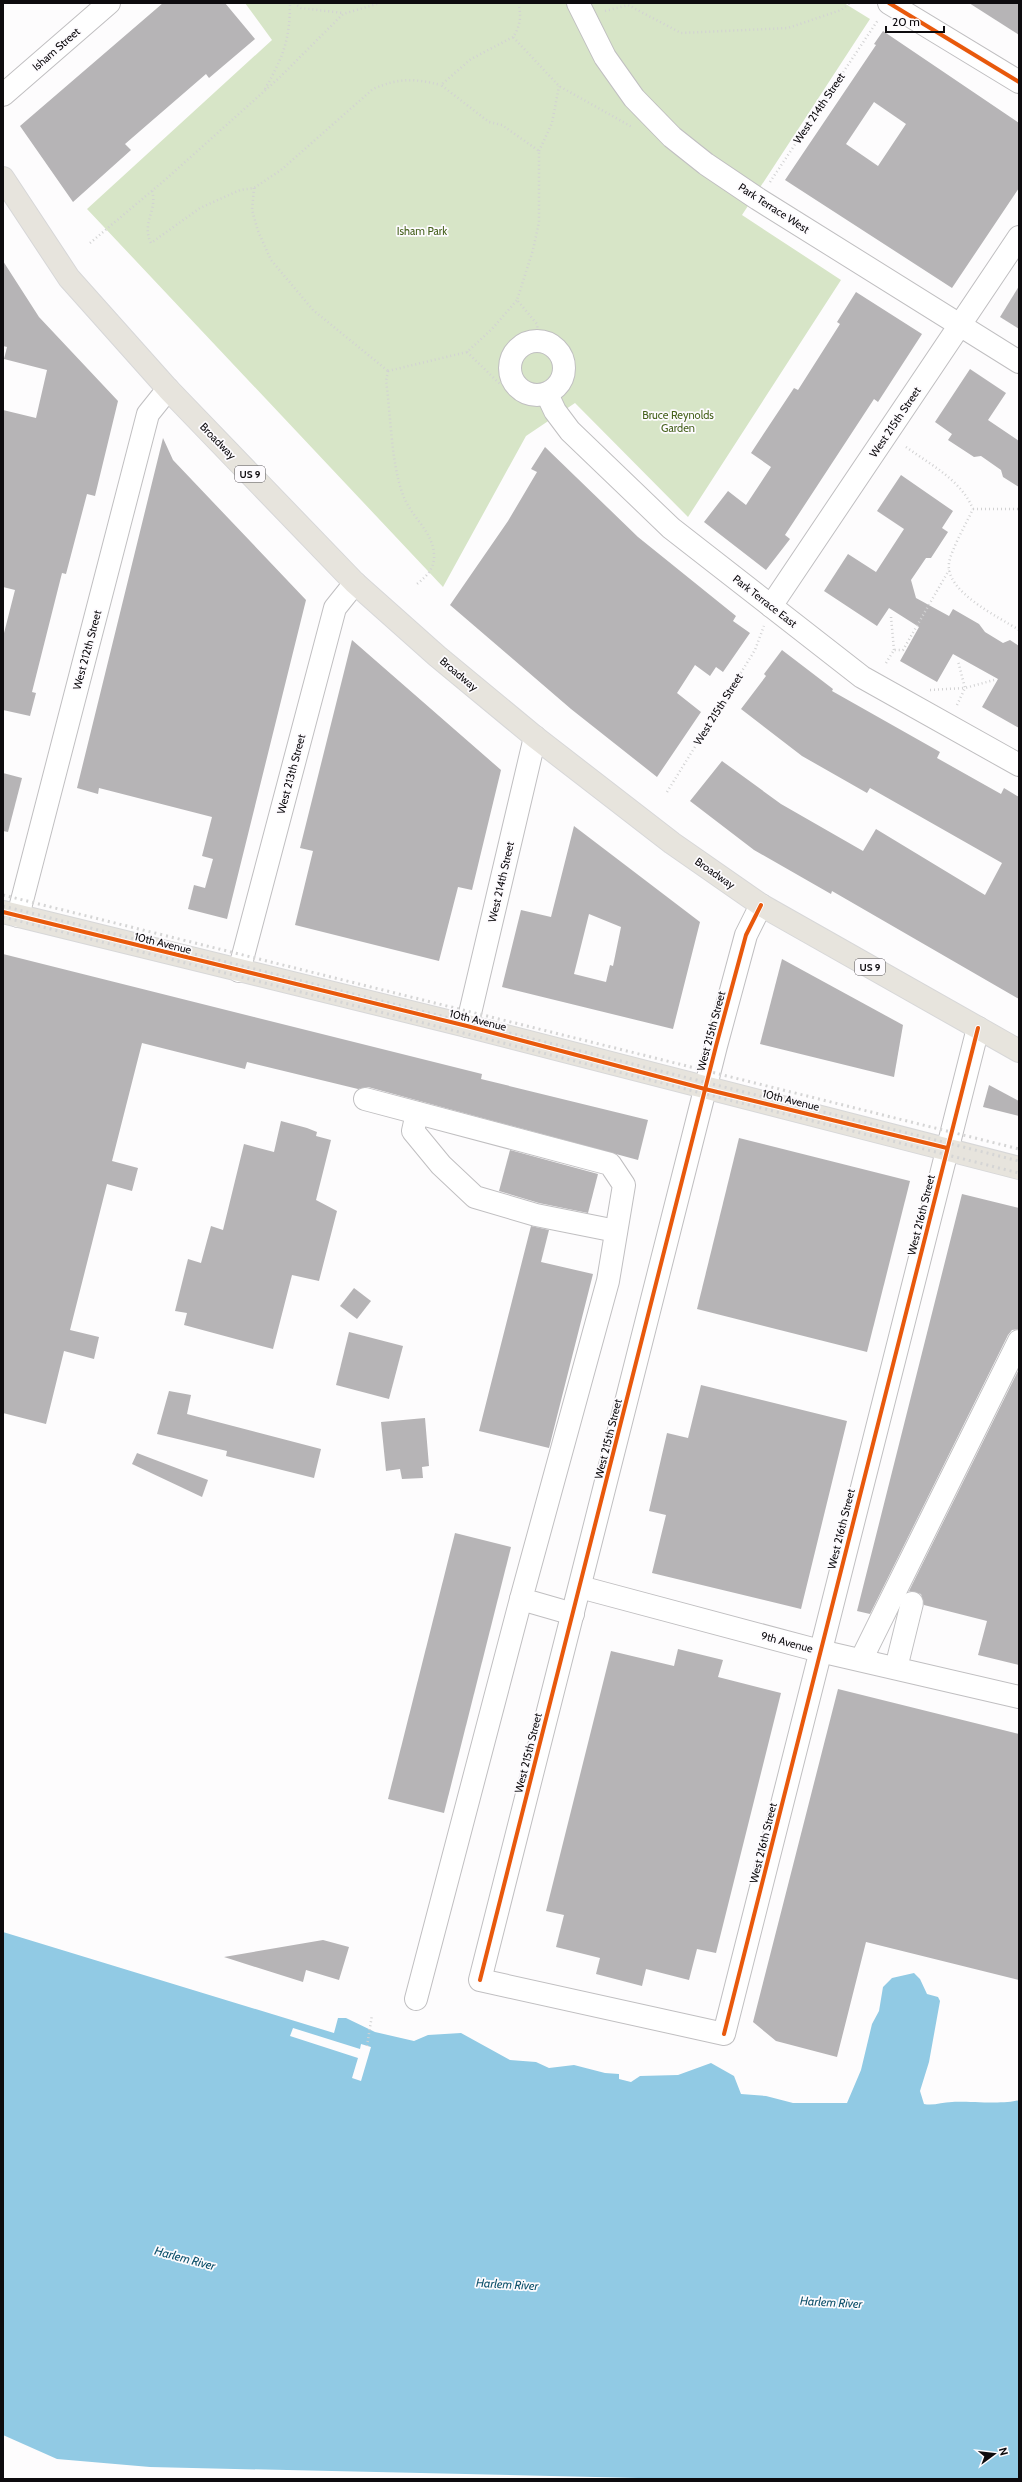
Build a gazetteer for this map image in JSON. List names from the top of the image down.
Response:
{
  "streets": {
    "main road": ["Broadway", "US 9", "10th Avenue"],
    "street": [
      "Isham Street",
      "West 214th Street",
      "Park Terrace West",
      "West 215th Street",
      "Park Terrace East",
      "West 212th Street",
      "West 213th Street",
      "West 216th Street",
      "9th Avenue"
    ]
  },
  "crossings": [
    ["West 214th Street", "Park Terrace West"],
    ["West 214th Street", "Broadway"],
    ["West 214th Street", "10th Avenue"],
    ["Park Terrace West", "West 215th Street"],
    ["West 215th Street", "Broadway"],
    ["West 215th Street", "Park Terrace East"],
    ["West 215th Street", "10th Avenue"],
    ["West 215th Street", "West 216th Street"],
    ["West 215th Street", "9th Avenue"],
    ["Broadway", "West 212th Street"],
    ["Broadway", "West 213th Street"],
    ["Broadway", "West 216th Street"],
    ["West 212th Street", "10th Avenue"],
    ["West 213th Street", "10th Avenue"],
    ["10th Avenue", "West 216th Street"],
    ["West 216th Street", "9th Avenue"]
  ],
  "water": ["Harlem River"],
  "parks": ["Isham Park", "Bruce Reynolds Garden"],
  "scale_bar": "20 m",
  "north": "right"
}
